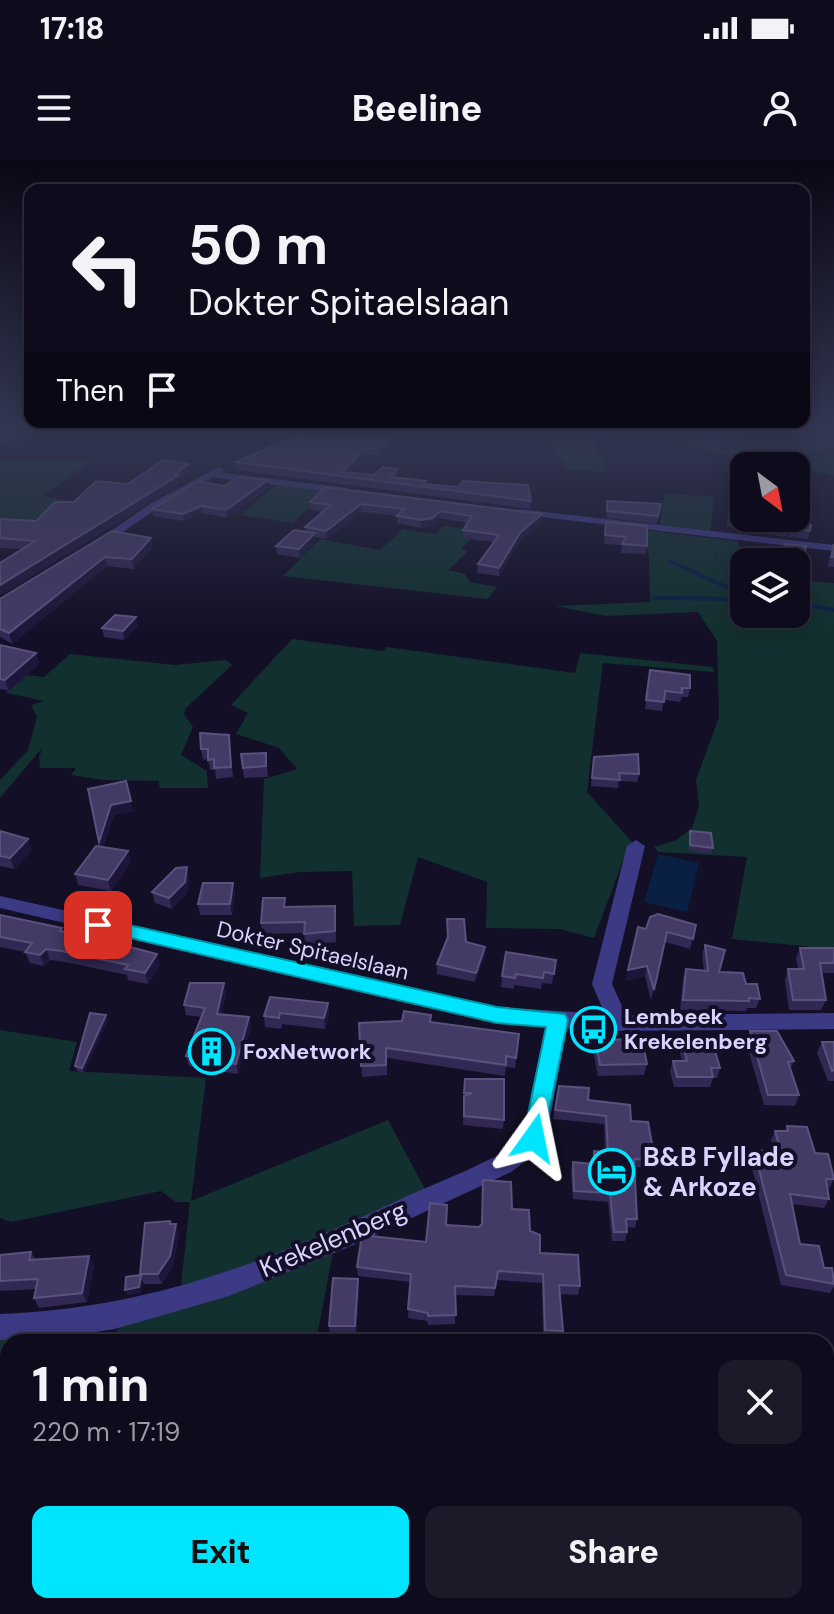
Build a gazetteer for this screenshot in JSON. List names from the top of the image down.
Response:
{
  "streets": {
    "street": ["Dokter Spitaelslaan", "Krekelenberg"]
  },
  "crossings": [
    ["Dokter Spitaelslaan", "Krekelenberg"]
  ],
  "places": {
    "bus stop": ["Lembeek Krekelenberg"],
    "building": ["FoxNetwork"],
    "hotel": ["B&B Fyllade & Arkoze"]
  },
  "north": "bottom right",
  "page": {
    "status": "17:18",
    "header": "Beeline",
    "turn": ["50 m", "Dokter Spitaelslaan"],
    "then": "Then",
    "heading": ["1 min", "220 m · 17:19"],
    "buttons": ["Exit", "Share"]
  }
}
